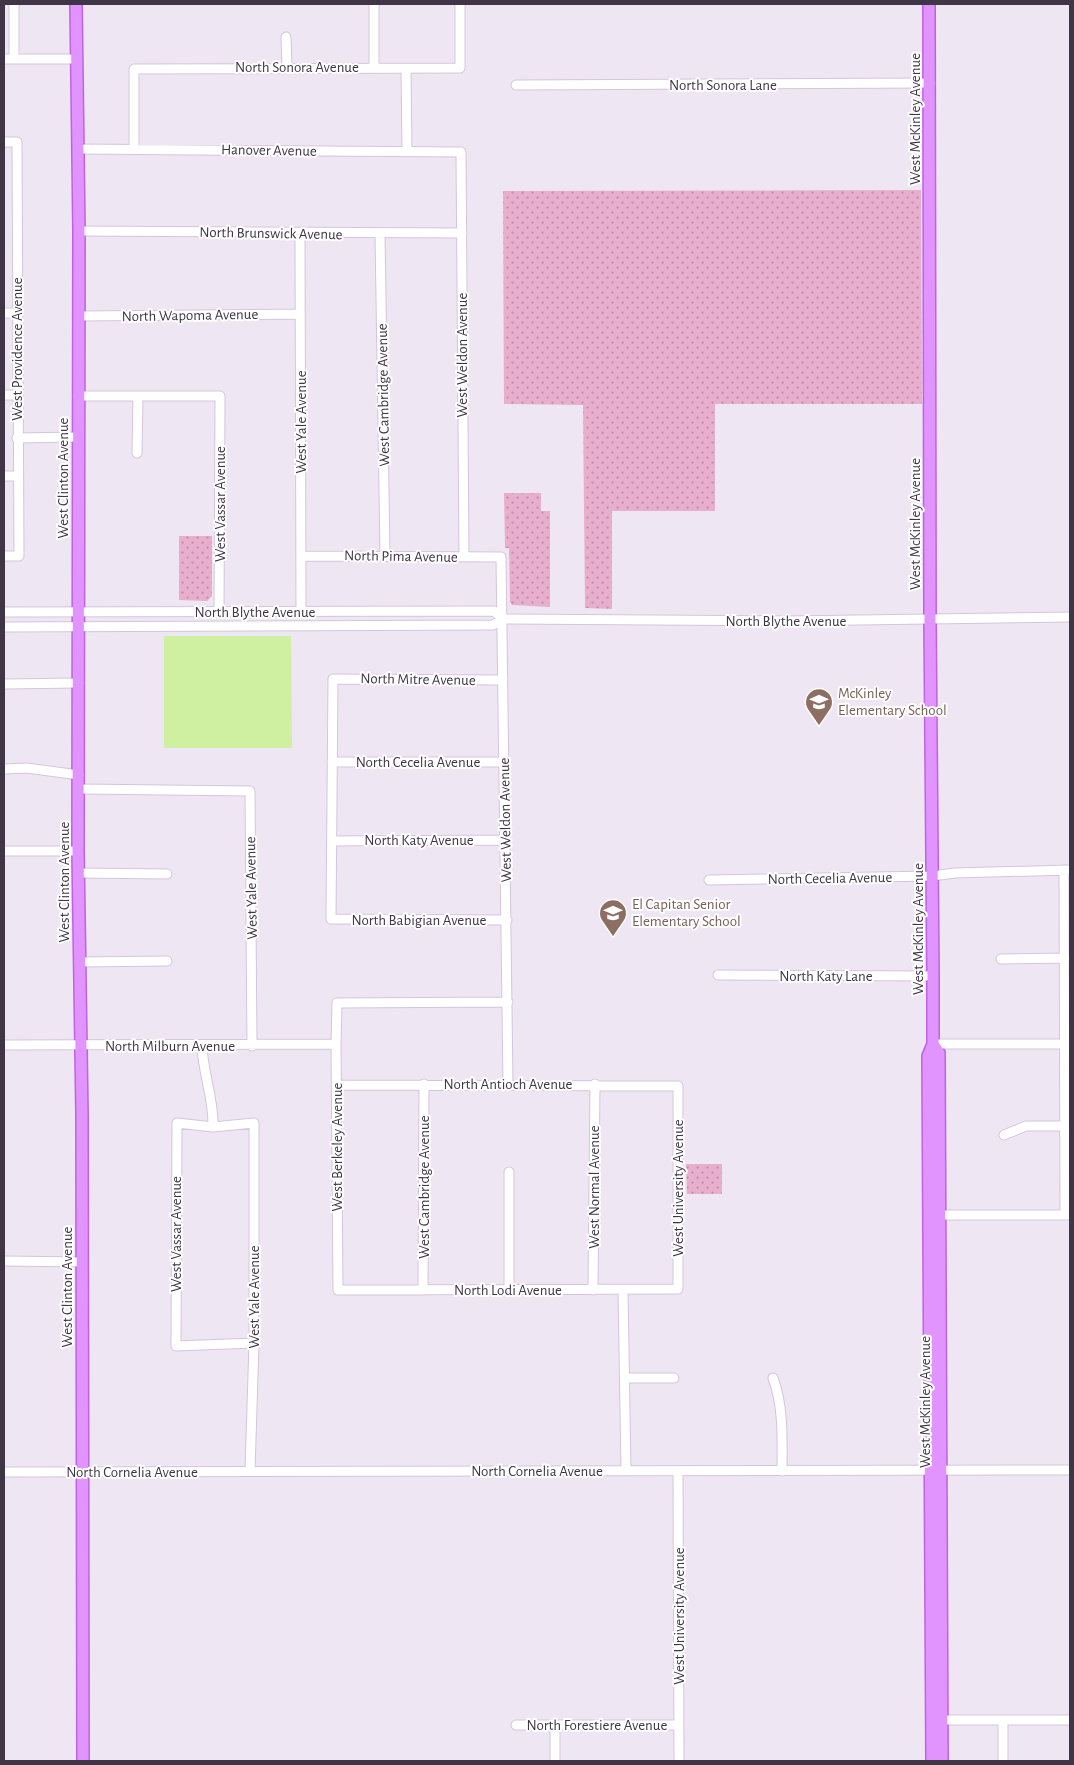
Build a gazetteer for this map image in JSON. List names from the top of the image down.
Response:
{
  "streets": {
    "main road": ["West McKinley Avenue", "West Clinton Avenue"],
    "street": [
      "North Sonora Avenue",
      "North Sonora Lane",
      "Hanover Avenue",
      "North Brunswick Avenue",
      "North Wapoma Avenue",
      "West Providence Avenue",
      "West Weldon Avenue",
      "West Cambridge Avenue",
      "West Yale Avenue",
      "West Vassar Avenue",
      "North Pima Avenue",
      "North Blythe Avenue",
      "North Mitre Avenue",
      "North Cecelia Avenue",
      "North Katy Avenue",
      "North Babigian Avenue",
      "North Katy Lane",
      "North Milburn Avenue",
      "North Antioch Avenue",
      "West Berkeley Avenue",
      "West Normal Avenue",
      "West University Avenue",
      "North Lodi Avenue",
      "North Cornelia Avenue",
      "North Forestiere Avenue"
    ]
  },
  "crossings": [
    ["North Sonora Avenue", "Hanover Avenue"],
    ["North Sonora Lane", "West McKinley Avenue"],
    ["West McKinley Avenue", "North Blythe Avenue"],
    ["West McKinley Avenue", "North Cecelia Avenue"],
    ["West McKinley Avenue", "North Katy Lane"],
    ["West McKinley Avenue", "North Cornelia Avenue"],
    ["Hanover Avenue", "West Weldon Avenue"],
    ["Hanover Avenue", "West Clinton Avenue"],
    ["North Brunswick Avenue", "West Weldon Avenue"],
    ["North Brunswick Avenue", "West Cambridge Avenue"],
    ["North Brunswick Avenue", "West Yale Avenue"],
    ["North Brunswick Avenue", "West Clinton Avenue"],
    ["North Wapoma Avenue", "West Yale Avenue"],
    ["North Wapoma Avenue", "West Clinton Avenue"],
    ["West Weldon Avenue", "North Pima Avenue"],
    ["West Weldon Avenue", "North Blythe Avenue"],
    ["West Weldon Avenue", "North Mitre Avenue"],
    ["West Weldon Avenue", "North Cecelia Avenue"],
    ["West Weldon Avenue", "North Katy Avenue"],
    ["West Weldon Avenue", "North Babigian Avenue"],
    ["West Weldon Avenue", "North Antioch Avenue"],
    ["West Weldon Avenue", "West Berkeley Avenue"],
    ["West Cambridge Avenue", "North Pima Avenue"],
    ["West Cambridge Avenue", "North Antioch Avenue"],
    ["West Cambridge Avenue", "North Lodi Avenue"],
    ["West Yale Avenue", "West Clinton Avenue"],
    ["West Yale Avenue", "West Vassar Avenue"],
    ["West Yale Avenue", "North Pima Avenue"],
    ["West Yale Avenue", "North Blythe Avenue"],
    ["West Yale Avenue", "North Milburn Avenue"],
    ["West Yale Avenue", "North Cornelia Avenue"],
    ["West Clinton Avenue", "North Blythe Avenue"],
    ["West Clinton Avenue", "North Milburn Avenue"],
    ["West Clinton Avenue", "North Cornelia Avenue"],
    ["West Vassar Avenue", "North Blythe Avenue"],
    ["North Mitre Avenue", "North Cecelia Avenue"],
    ["North Katy Avenue", "North Babigian Avenue"],
    ["North Milburn Avenue", "West Berkeley Avenue"],
    ["North Antioch Avenue", "West Berkeley Avenue"],
    ["North Antioch Avenue", "West Normal Avenue"],
    ["North Antioch Avenue", "West University Avenue"],
    ["West Berkeley Avenue", "North Lodi Avenue"],
    ["West Normal Avenue", "North Lodi Avenue"],
    ["West University Avenue", "North Lodi Avenue"],
    ["West University Avenue", "North Cornelia Avenue"],
    ["West University Avenue", "North Forestiere Avenue"]
  ],
  "places": {
    "school or university": ["McKinley Elementary School", "El Capitan Senior Elementary School"]
  }
}
